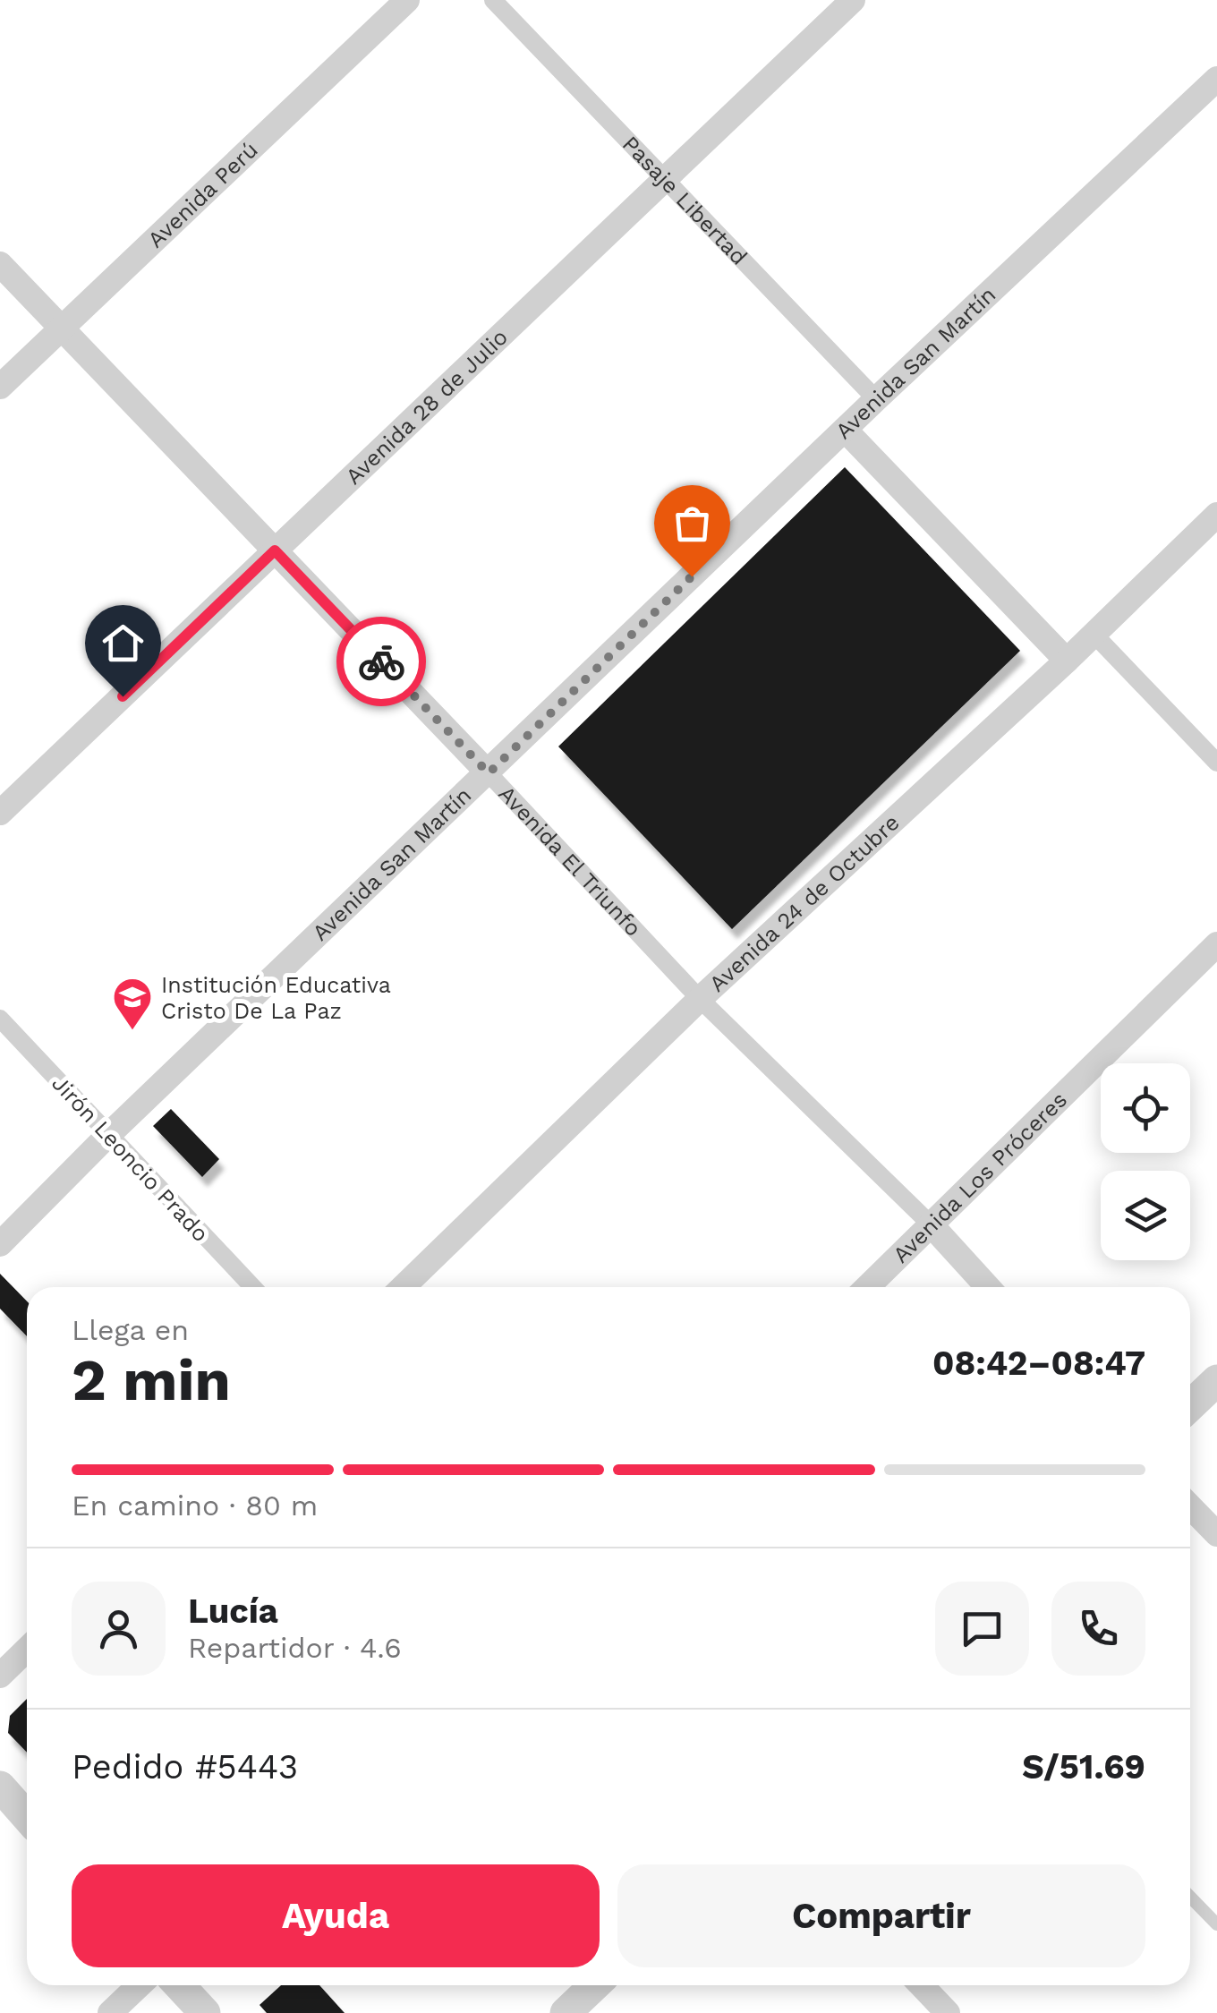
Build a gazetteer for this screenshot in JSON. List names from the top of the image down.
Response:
{
  "streets": {
    "street": [
      "Avenida Perú",
      "Pasaje Libertad",
      "Avenida San Martín",
      "Avenida 28 de Julio",
      "Avenida El Triunfo",
      "Avenida 24 de Octubre",
      "Jirón Leoncio Prado",
      "Avenida Los Próceres"
    ]
  },
  "crossings": [
    ["Avenida Perú", "Avenida El Triunfo"],
    ["Pasaje Libertad", "Avenida San Martín"],
    ["Pasaje Libertad", "Avenida 28 de Julio"],
    ["Avenida San Martín", "Avenida El Triunfo"],
    ["Avenida San Martín", "Jirón Leoncio Prado"],
    ["Avenida 28 de Julio", "Avenida El Triunfo"],
    ["Avenida El Triunfo", "Avenida 24 de Octubre"],
    ["Avenida El Triunfo", "Avenida Los Próceres"]
  ],
  "places": {
    "school or university": ["Institución Educativa Cristo De La Paz"]
  },
  "page": {
    "heading": ["2 min", "Llega en", "08:42–08:47"],
    "panel": [
      "Lucía",
      "Repartidor · 4.6",
      "Pedido #5443",
      "S/51.69"
    ],
    "bar": "En camino · 80 m",
    "buttons": ["Ayuda", "Compartir"]
  }
}
